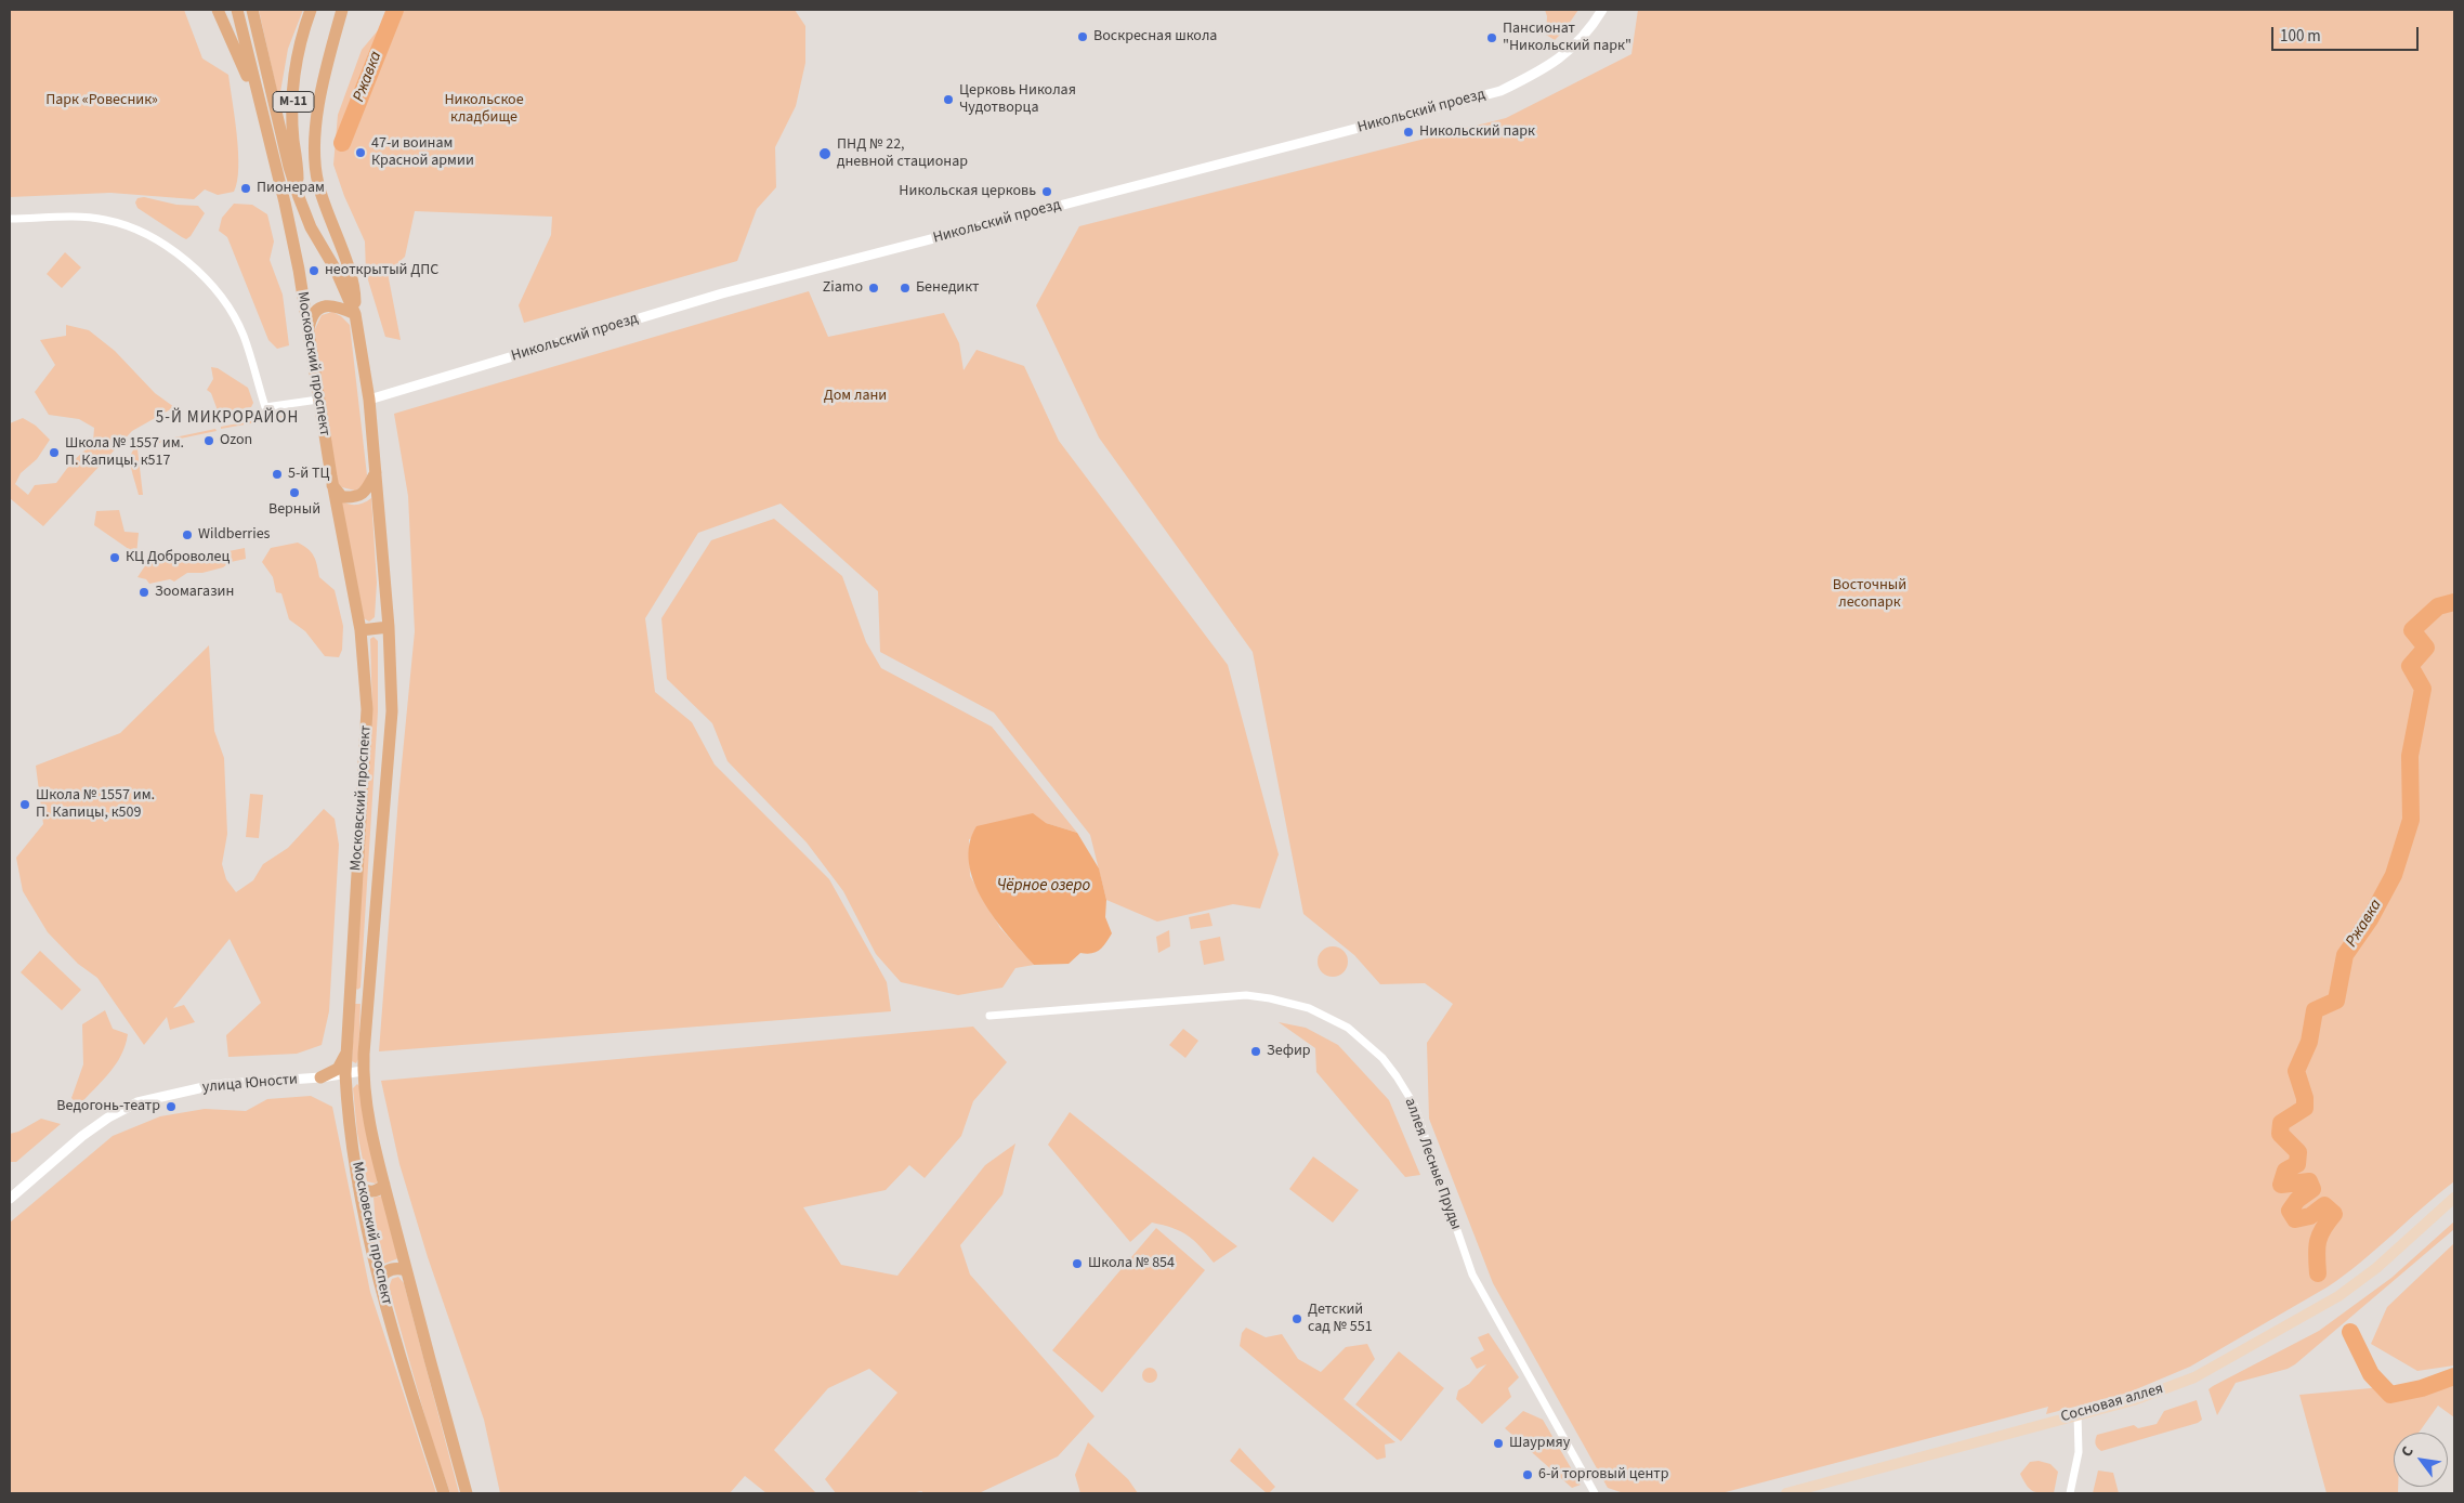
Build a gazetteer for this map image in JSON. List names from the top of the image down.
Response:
{
  "streets": {
    "main road": ["М-11", "Московский проспект", "Сосновая аллея"],
    "street": ["Никольский проезд", "улица Юности", "аллея Лесные Пруды"]
  },
  "crossings": [
    ["М-11", "Московский проспект"],
    ["Никольский проезд", "Московский проспект"],
    ["Московский проспект", "улица Юности"]
  ],
  "districts": ["5-Й МИКРОРАЙОН"],
  "water": ["Ржавка", "Чёрное озеро"],
  "parks": [
    "Парк «Ровесник»",
    "Никольское кладбище",
    "Дом лани",
    "Восточный лесопарк"
  ],
  "places": [
    "Воскресная школа",
    "Пансионат \"Никольский парк\"",
    "Церковь Николая Чудотворца",
    "Никольский парк",
    "47-и воинам Красной армии",
    "ПНД № 22, дневной стационар",
    "Пионерам",
    "Никольская церковь",
    "неоткрытый ДПС",
    "Ziamo",
    "Бенедикт",
    "Ozon",
    "Школа № 1557 им. П. Капицы, к517",
    "5-й ТЦ",
    "Верный",
    "Wildberries",
    "КЦ Доброволец",
    "Зоомагазин",
    "Школа № 1557 им. П. Капицы, к509",
    "Зефир",
    "Ведогонь-театр",
    "Школа № 854",
    "Детский сад № 551",
    "Шаурмяу",
    "6-й торговый центр"
  ],
  "scale_bar": "100 m",
  "north": "top left"
}
